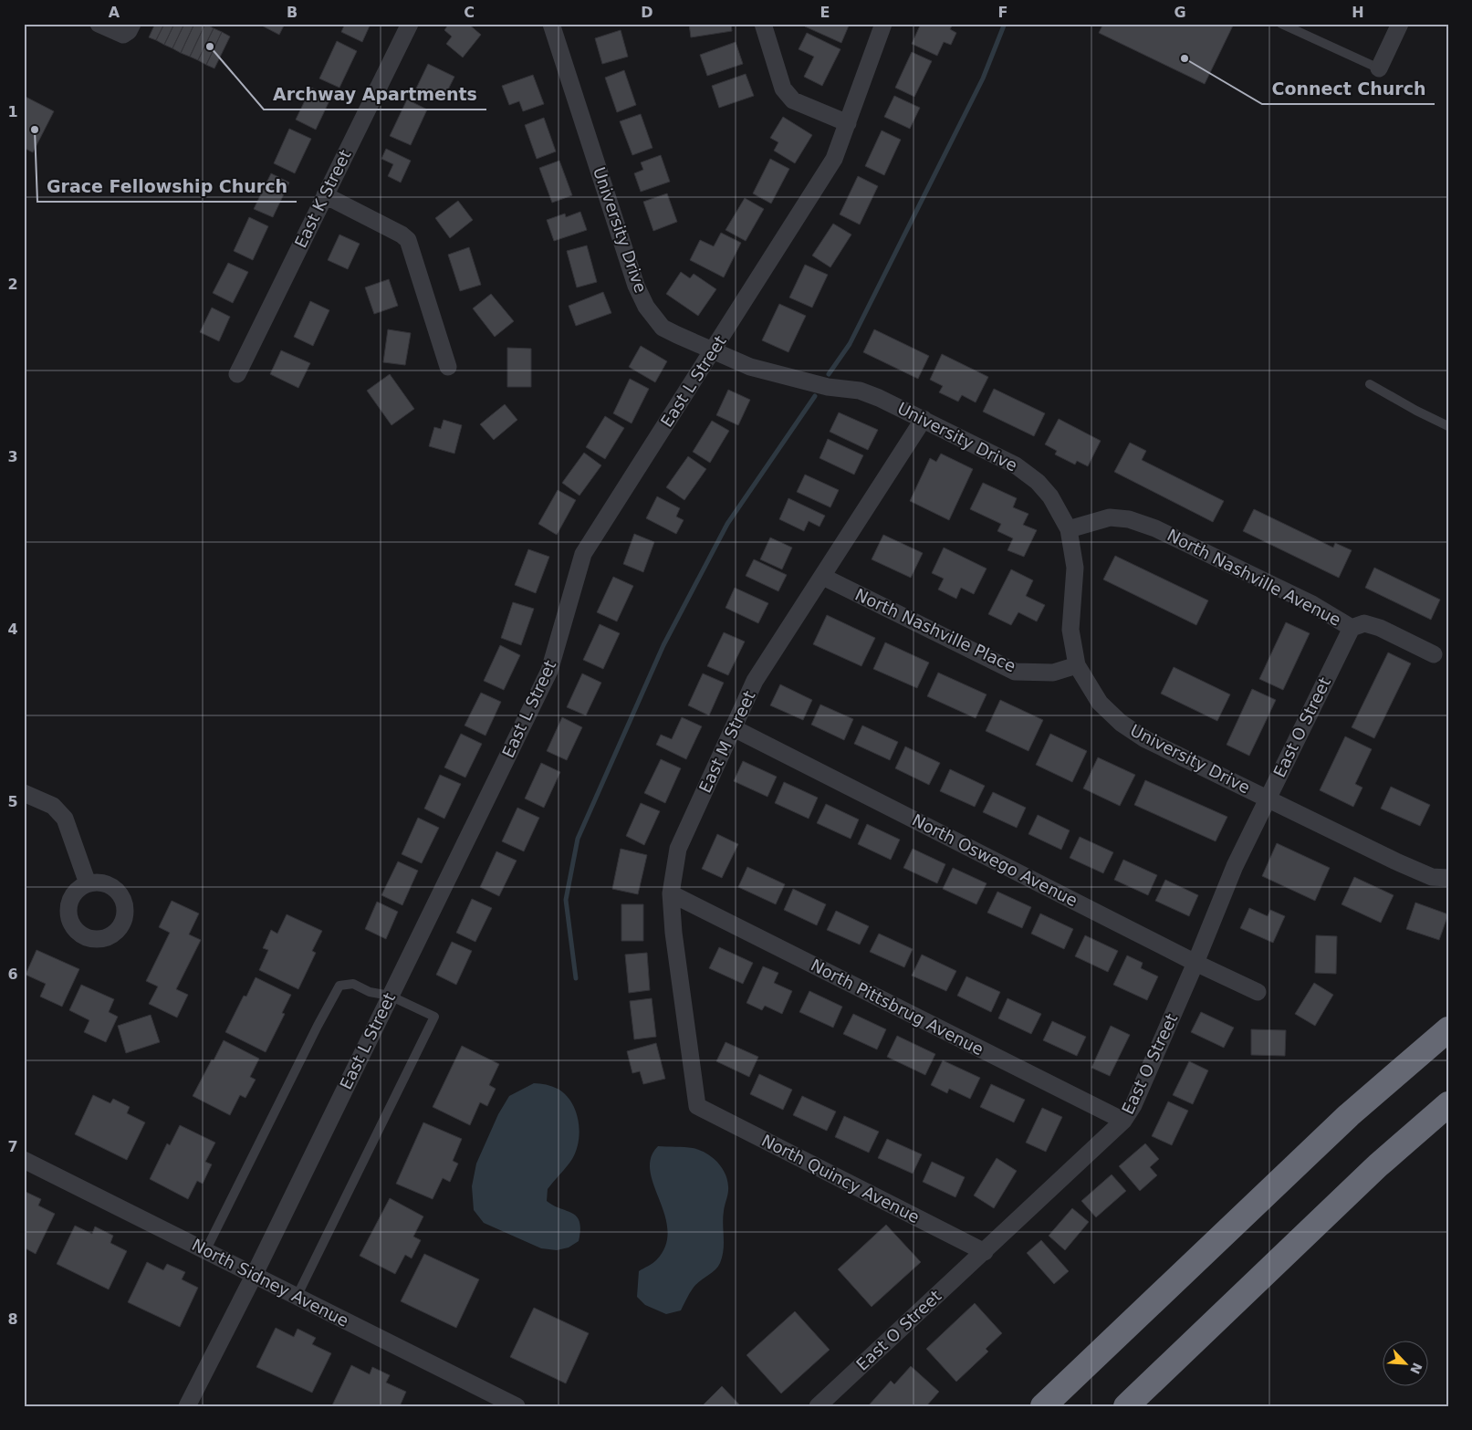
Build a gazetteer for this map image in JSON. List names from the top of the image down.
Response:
{
  "streets": {
    "street": [
      "East K Street",
      "University Drive",
      "East L Street",
      "North Nashville Avenue",
      "North Nashville Place",
      "East O Street",
      "East M Street",
      "North Oswego Avenue",
      "North Pittsbrug Avenue",
      "North Quincy Avenue",
      "North Sidney Avenue"
    ]
  },
  "crossings": [
    ["University Drive", "East L Street"],
    ["University Drive", "North Nashville Avenue"],
    ["University Drive", "North Nashville Place"],
    ["University Drive", "East O Street"],
    ["University Drive", "East M Street"],
    ["East L Street", "North Sidney Avenue"],
    ["North Nashville Avenue", "East O Street"],
    ["North Nashville Place", "East M Street"],
    ["East O Street", "North Oswego Avenue"],
    ["East O Street", "North Pittsbrug Avenue"],
    ["East O Street", "North Quincy Avenue"],
    ["East M Street", "North Oswego Avenue"],
    ["East M Street", "North Pittsbrug Avenue"],
    ["East M Street", "North Quincy Avenue"]
  ],
  "places": ["Archway Apartments", "Connect Church", "Grace Fellowship Church"],
  "north": "bottom right",
  "grid": {
    "columns": [
      "A",
      "B",
      "C",
      "D",
      "E",
      "F",
      "G",
      "H"
    ],
    "rows": [
      "1",
      "2",
      "3",
      "4",
      "5",
      "6",
      "7",
      "8"
    ]
  }
}
